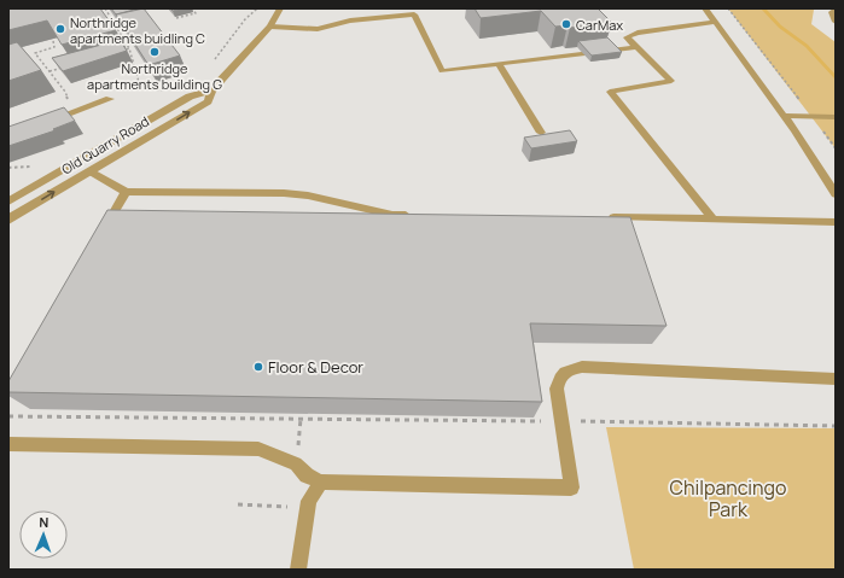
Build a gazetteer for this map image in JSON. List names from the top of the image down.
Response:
{
  "streets": {
    "street": ["Old Quarry Road"]
  },
  "parks": ["Chilpancingo Park"],
  "places": [
    "CarMax",
    "Northridge apartments buidling C",
    "Northridge apartments building G",
    "Floor & Decor"
  ],
  "north": "top"
}
